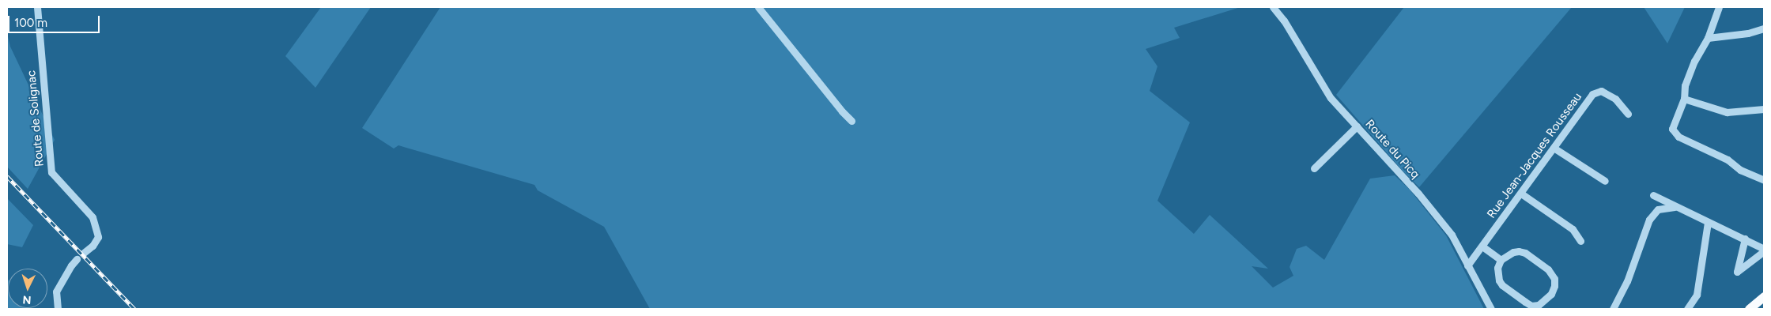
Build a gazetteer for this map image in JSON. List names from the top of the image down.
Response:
{
  "streets": {
    "street": ["Route de Solignac", "Route du Picq", "Rue Jean-Jacques Rousseau"]
  },
  "crossings": [
    ["Route du Picq", "Rue Jean-Jacques Rousseau"]
  ],
  "scale_bar": "100 m",
  "north": "bottom"
}
